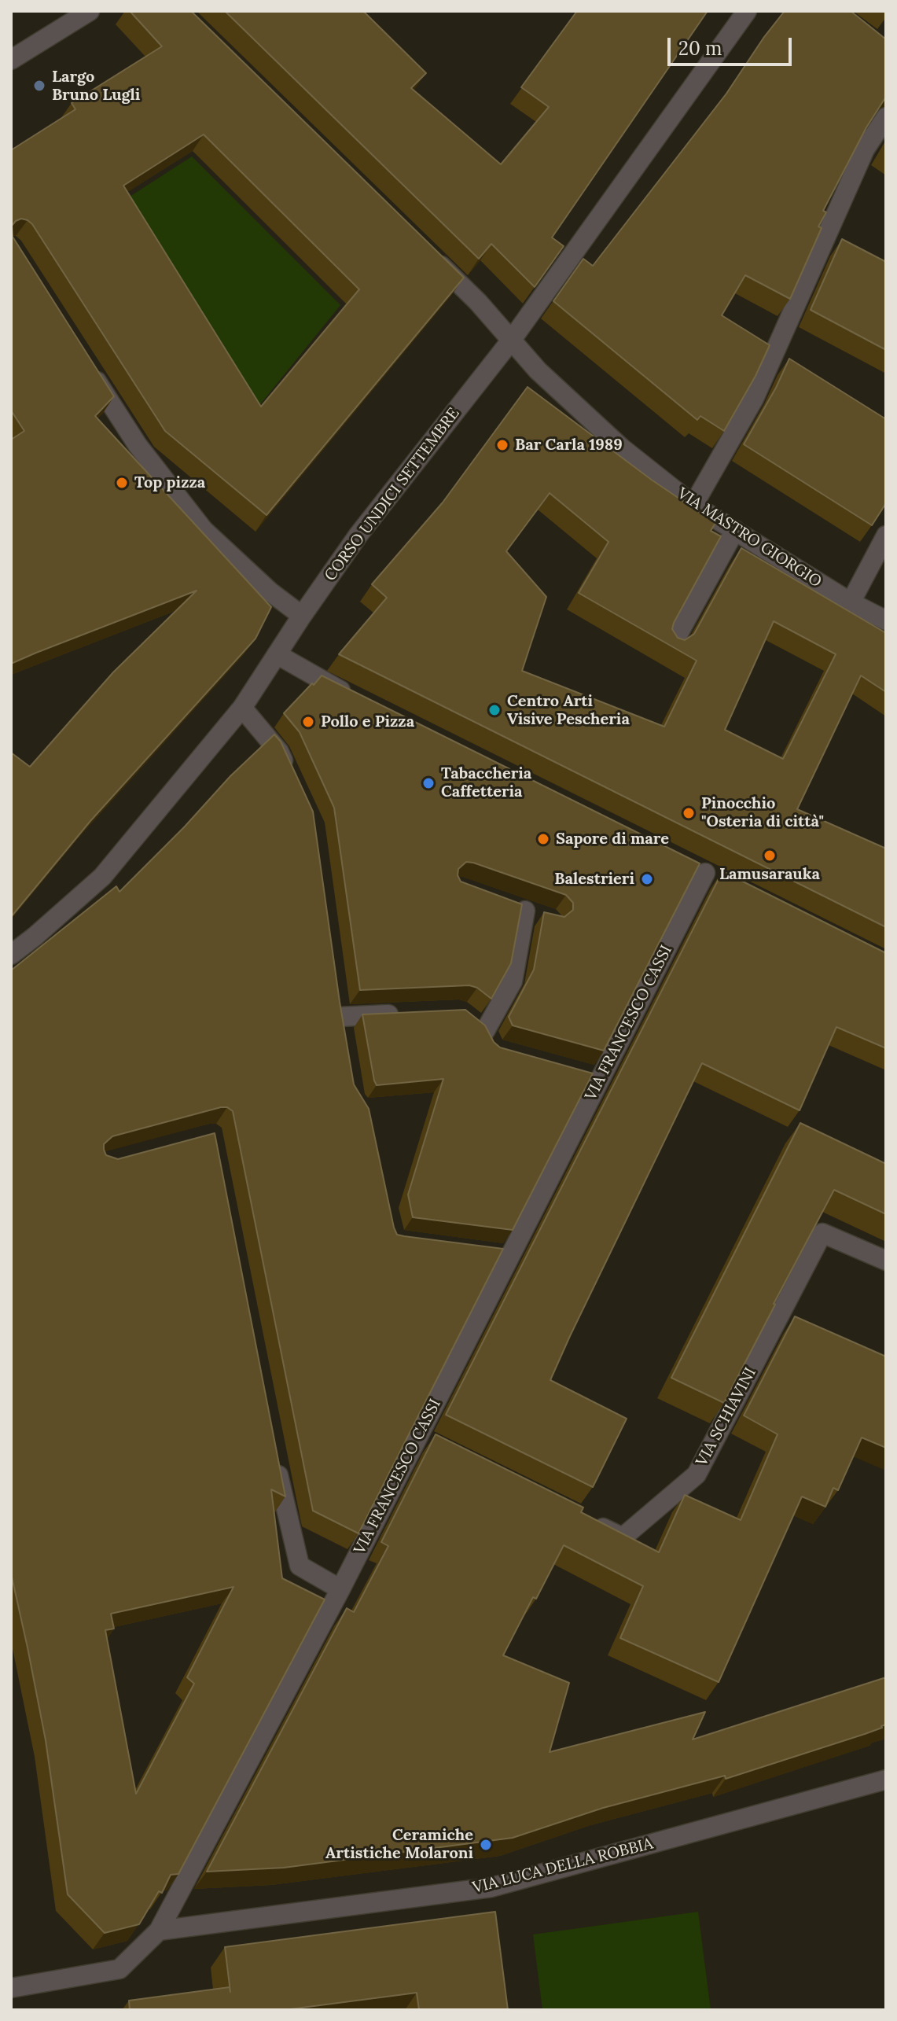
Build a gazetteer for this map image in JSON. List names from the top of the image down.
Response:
{
  "streets": {
    "street": [
      "CORSO UNDICI SETTEMBRE",
      "VIA MASTRO GIORGIO",
      "VIA FRANCESCO CASSI",
      "VIA SCHIAVINI",
      "VIA LUCA DELLA ROBBIA"
    ]
  },
  "crossings": [
    ["CORSO UNDICI SETTEMBRE", "VIA MASTRO GIORGIO"],
    ["VIA FRANCESCO CASSI", "VIA LUCA DELLA ROBBIA"]
  ],
  "places": [
    "Largo Bruno Lugli",
    "Bar Carla 1989",
    "Top pizza",
    "Centro Arti Visive Pescheria",
    "Pollo e Pizza",
    "Tabaccheria Caffetteria",
    "Pinocchio \"Osteria di città\"",
    "Sapore di mare",
    "Lamusarauka",
    "Balestrieri",
    "Ceramiche Artistiche Molaroni"
  ],
  "scale_bar": "20 m"
}
